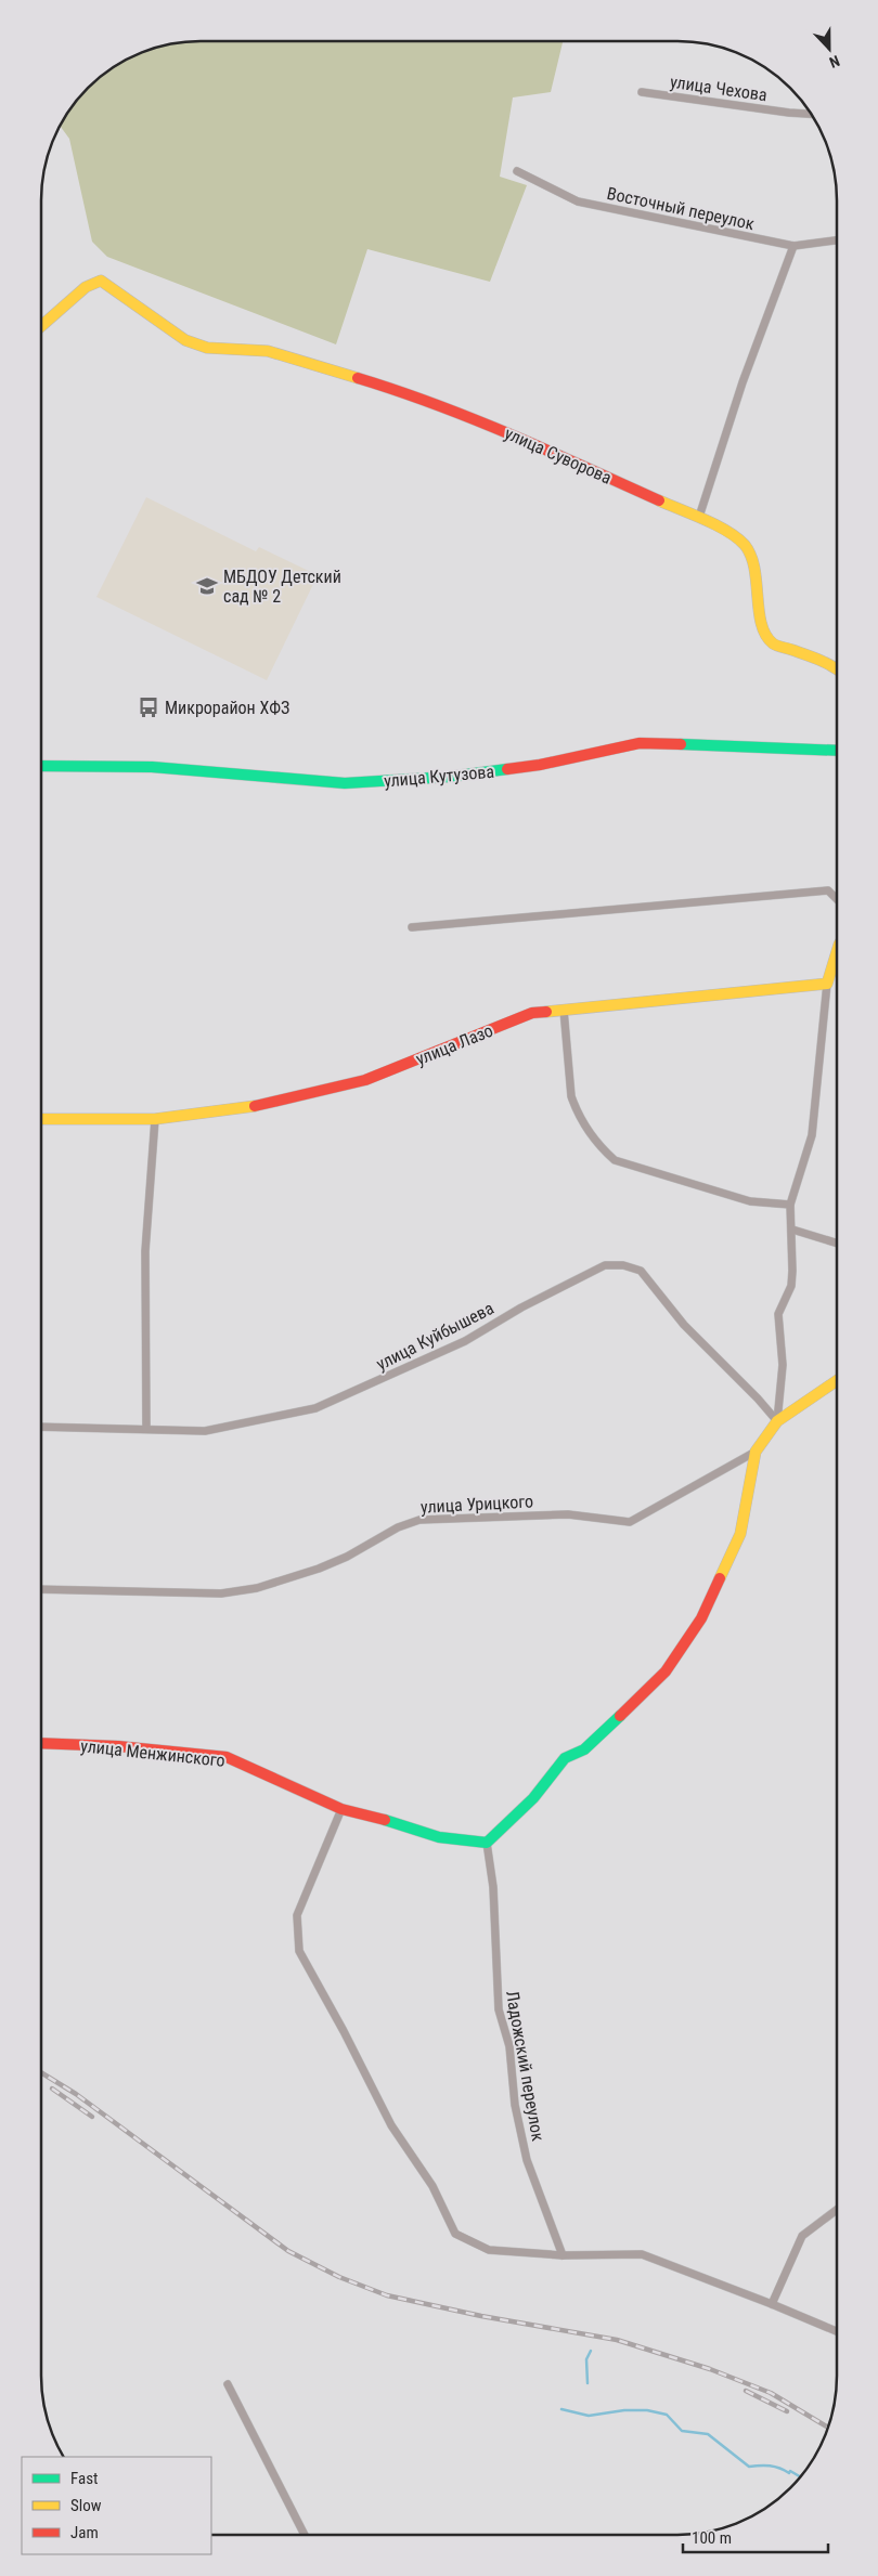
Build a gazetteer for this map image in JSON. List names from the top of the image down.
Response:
{
  "streets": {
    "street": [
      "улица Чехова",
      "Восточный переулок",
      "улица Суворова",
      "улица Кутузова",
      "улица Лазо",
      "улица Куйбышева",
      "улица Урицкого",
      "улица Менжинского",
      "Ладожский переулок"
    ]
  },
  "crossings": [
    ["улица Менжинского", "Ладожский переулок"]
  ],
  "places": {
    "school or university": ["МБДОУ Детский сад № 2"],
    "bus stop": ["Микрорайон ХФЗ"]
  },
  "legend": ["Fast", "Slow", "Jam"],
  "scale_bar": "100 m",
  "north": "bottom"
}
